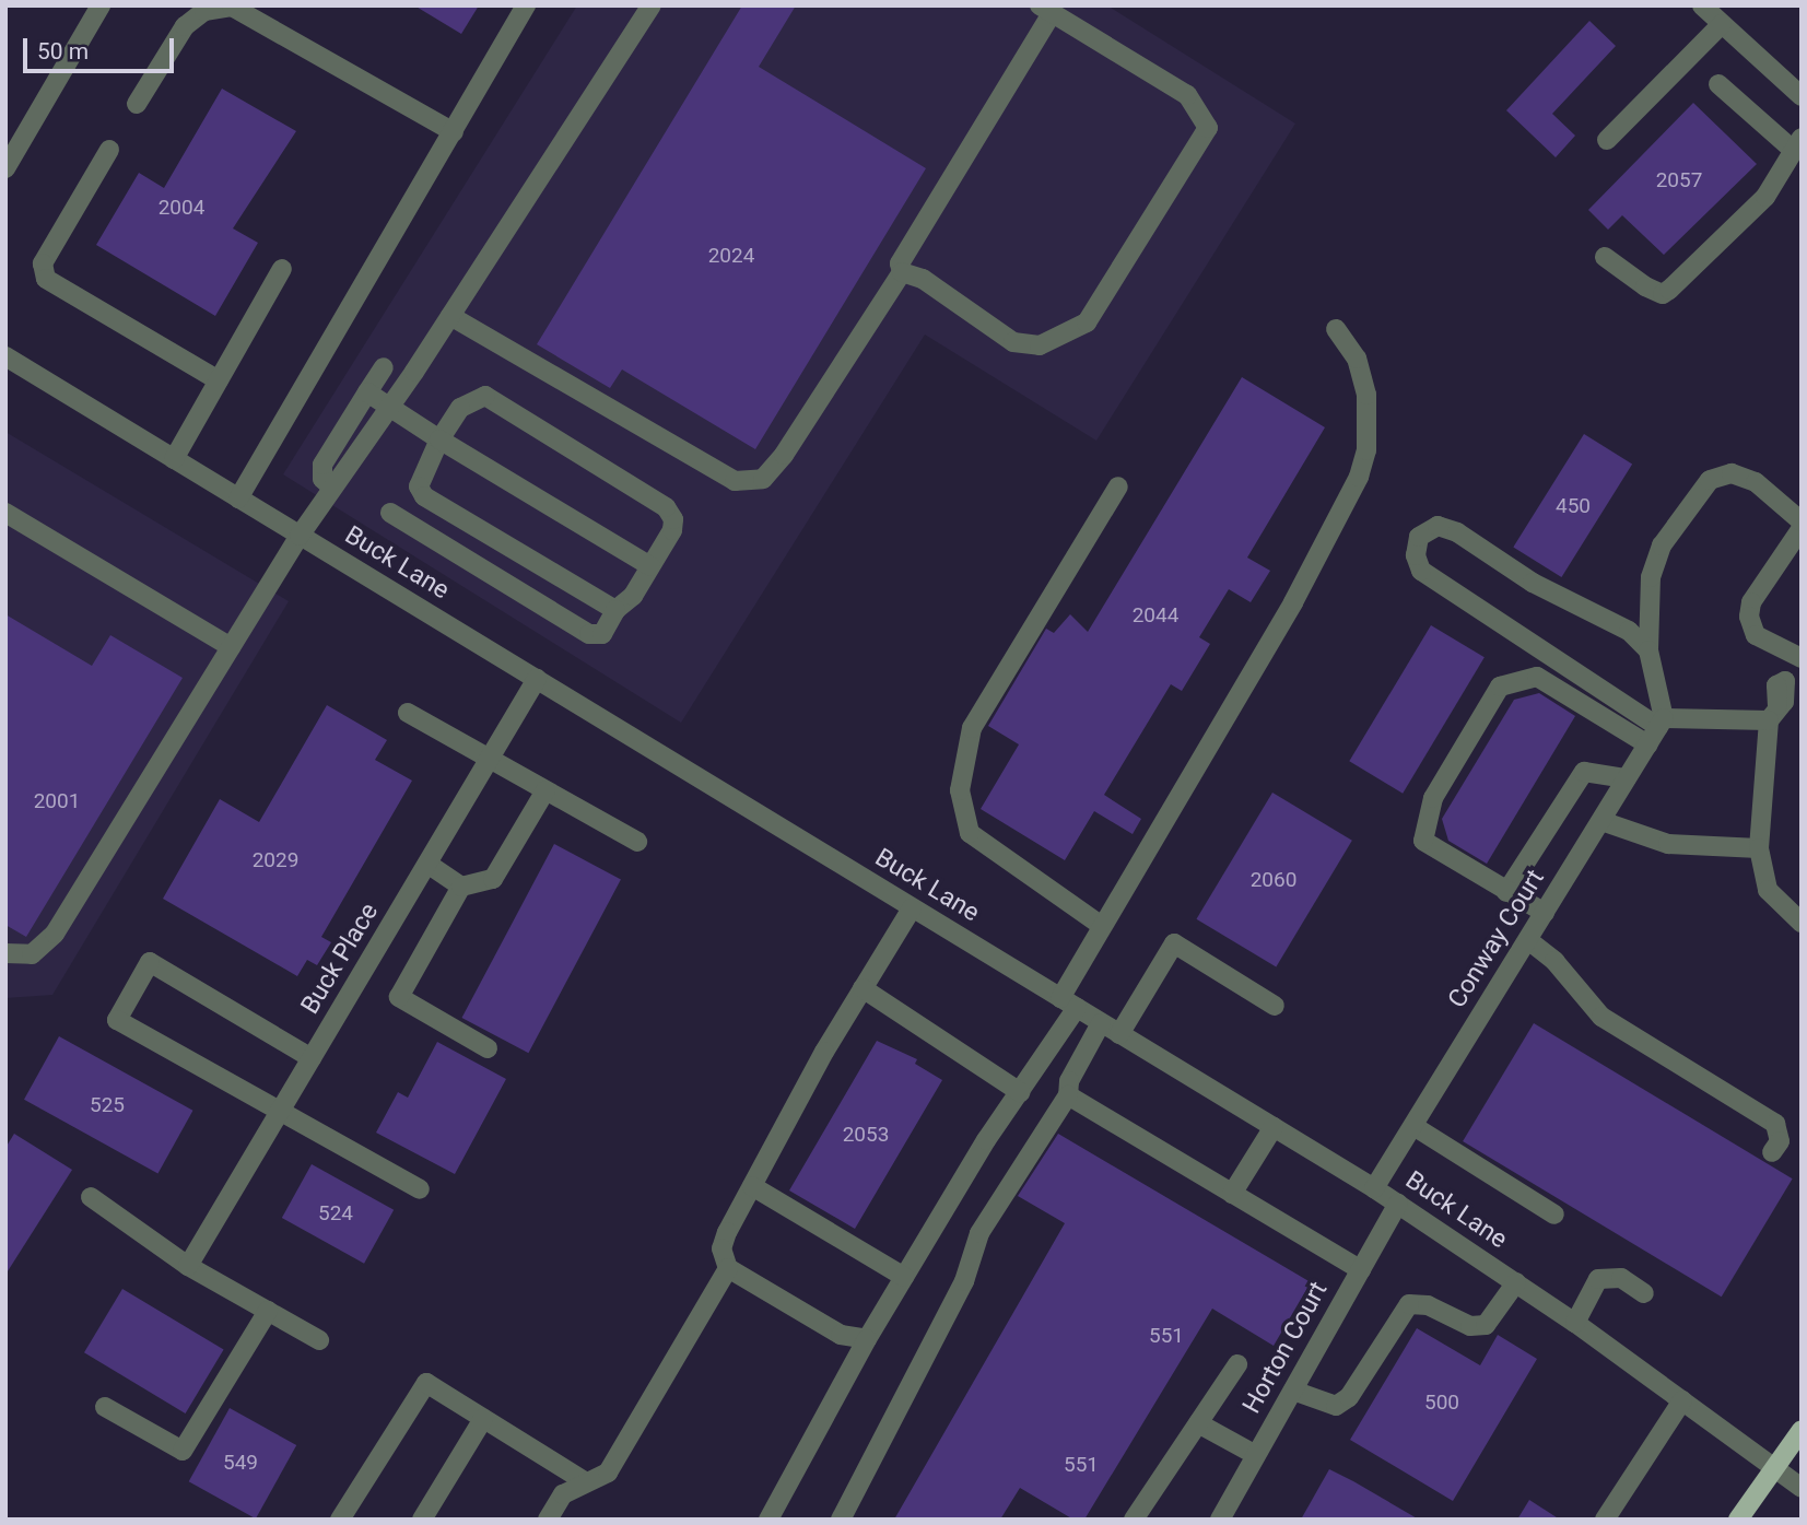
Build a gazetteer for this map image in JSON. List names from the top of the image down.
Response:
{
  "streets": {
    "street": [
      "Buck Lane",
      "Conway Court",
      "Buck Place",
      "Horton Court"
    ]
  },
  "crossings": [
    ["Buck Lane", "Conway Court"],
    ["Buck Lane", "Buck Place"],
    ["Buck Lane", "Horton Court"]
  ],
  "house_numbers": [
    "2057",
    "2004",
    "2024",
    "450",
    "2044",
    "2001",
    "2029",
    "2060",
    "525",
    "2053",
    "524",
    "551",
    "500",
    "549",
    "551"
  ],
  "scale_bar": "50 m"
}
